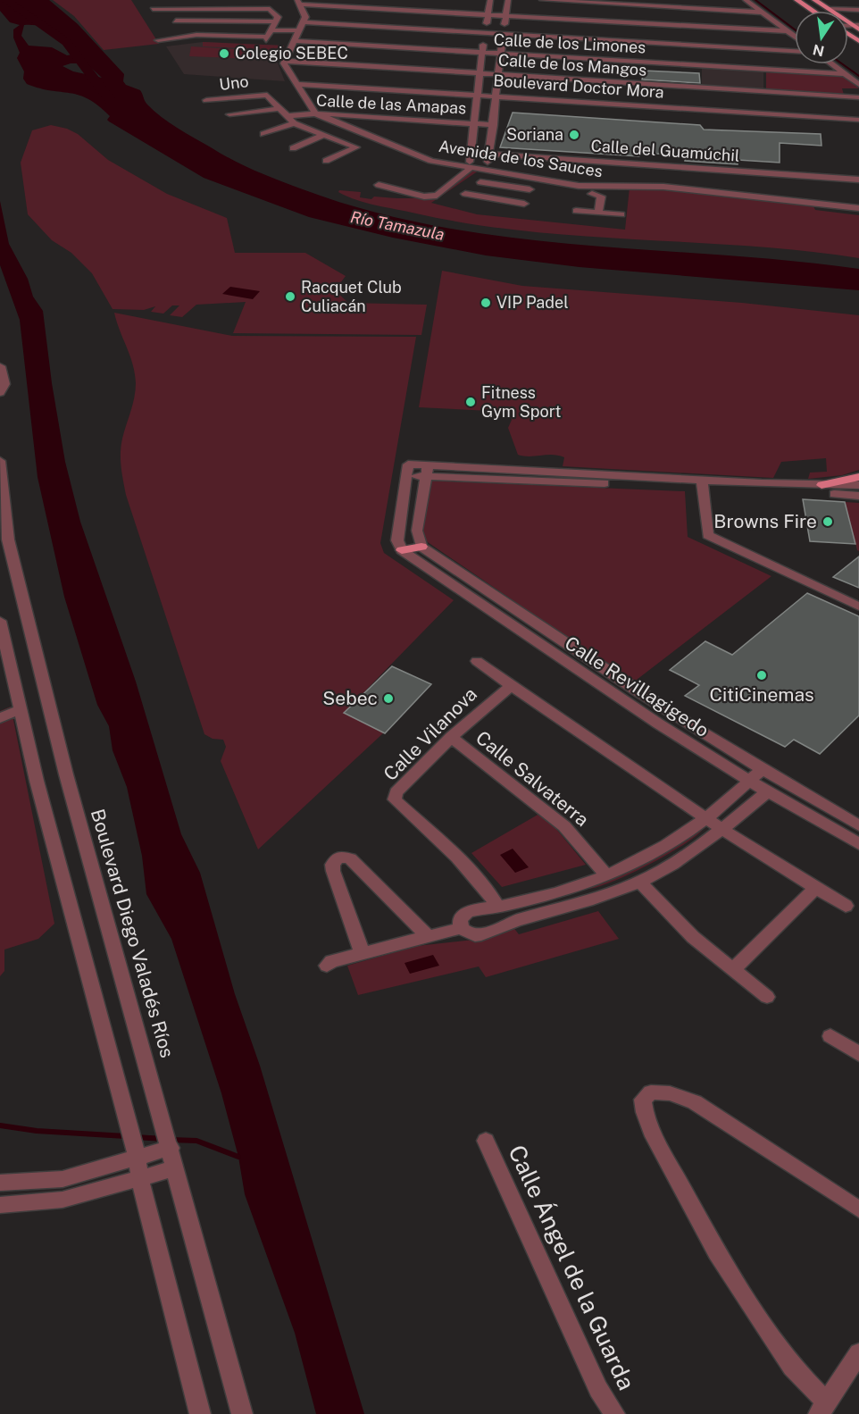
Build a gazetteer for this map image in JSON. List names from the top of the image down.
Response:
{
  "streets": {
    "street": [
      "Calle de los Limones",
      "Calle de los Mangos",
      "Uno",
      "Boulevard Doctor Mora",
      "Calle de las Amapas",
      "Calle del Guamúchil",
      "Avenida de los Sauces",
      "Calle Revillagigedo",
      "Calle Vilanova",
      "Calle Salvaterra",
      "Boulevard Diego Valadés Ríos",
      "Calle Ángel de la Guarda"
    ]
  },
  "crossings": [
    ["Calle de las Amapas", "Avenida de los Sauces"],
    ["Calle del Guamúchil", "Avenida de los Sauces"],
    ["Calle Vilanova", "Calle Salvaterra"]
  ],
  "water": ["Río Tamazula"],
  "places": [
    "Colegio SEBEC",
    "Soriana",
    "Racquet Club Culiacán",
    "VIP Padel",
    "Fitness Gym Sport",
    "Browns Fire",
    "CitiCinemas",
    "Sebec"
  ],
  "north": "bottom"
}
